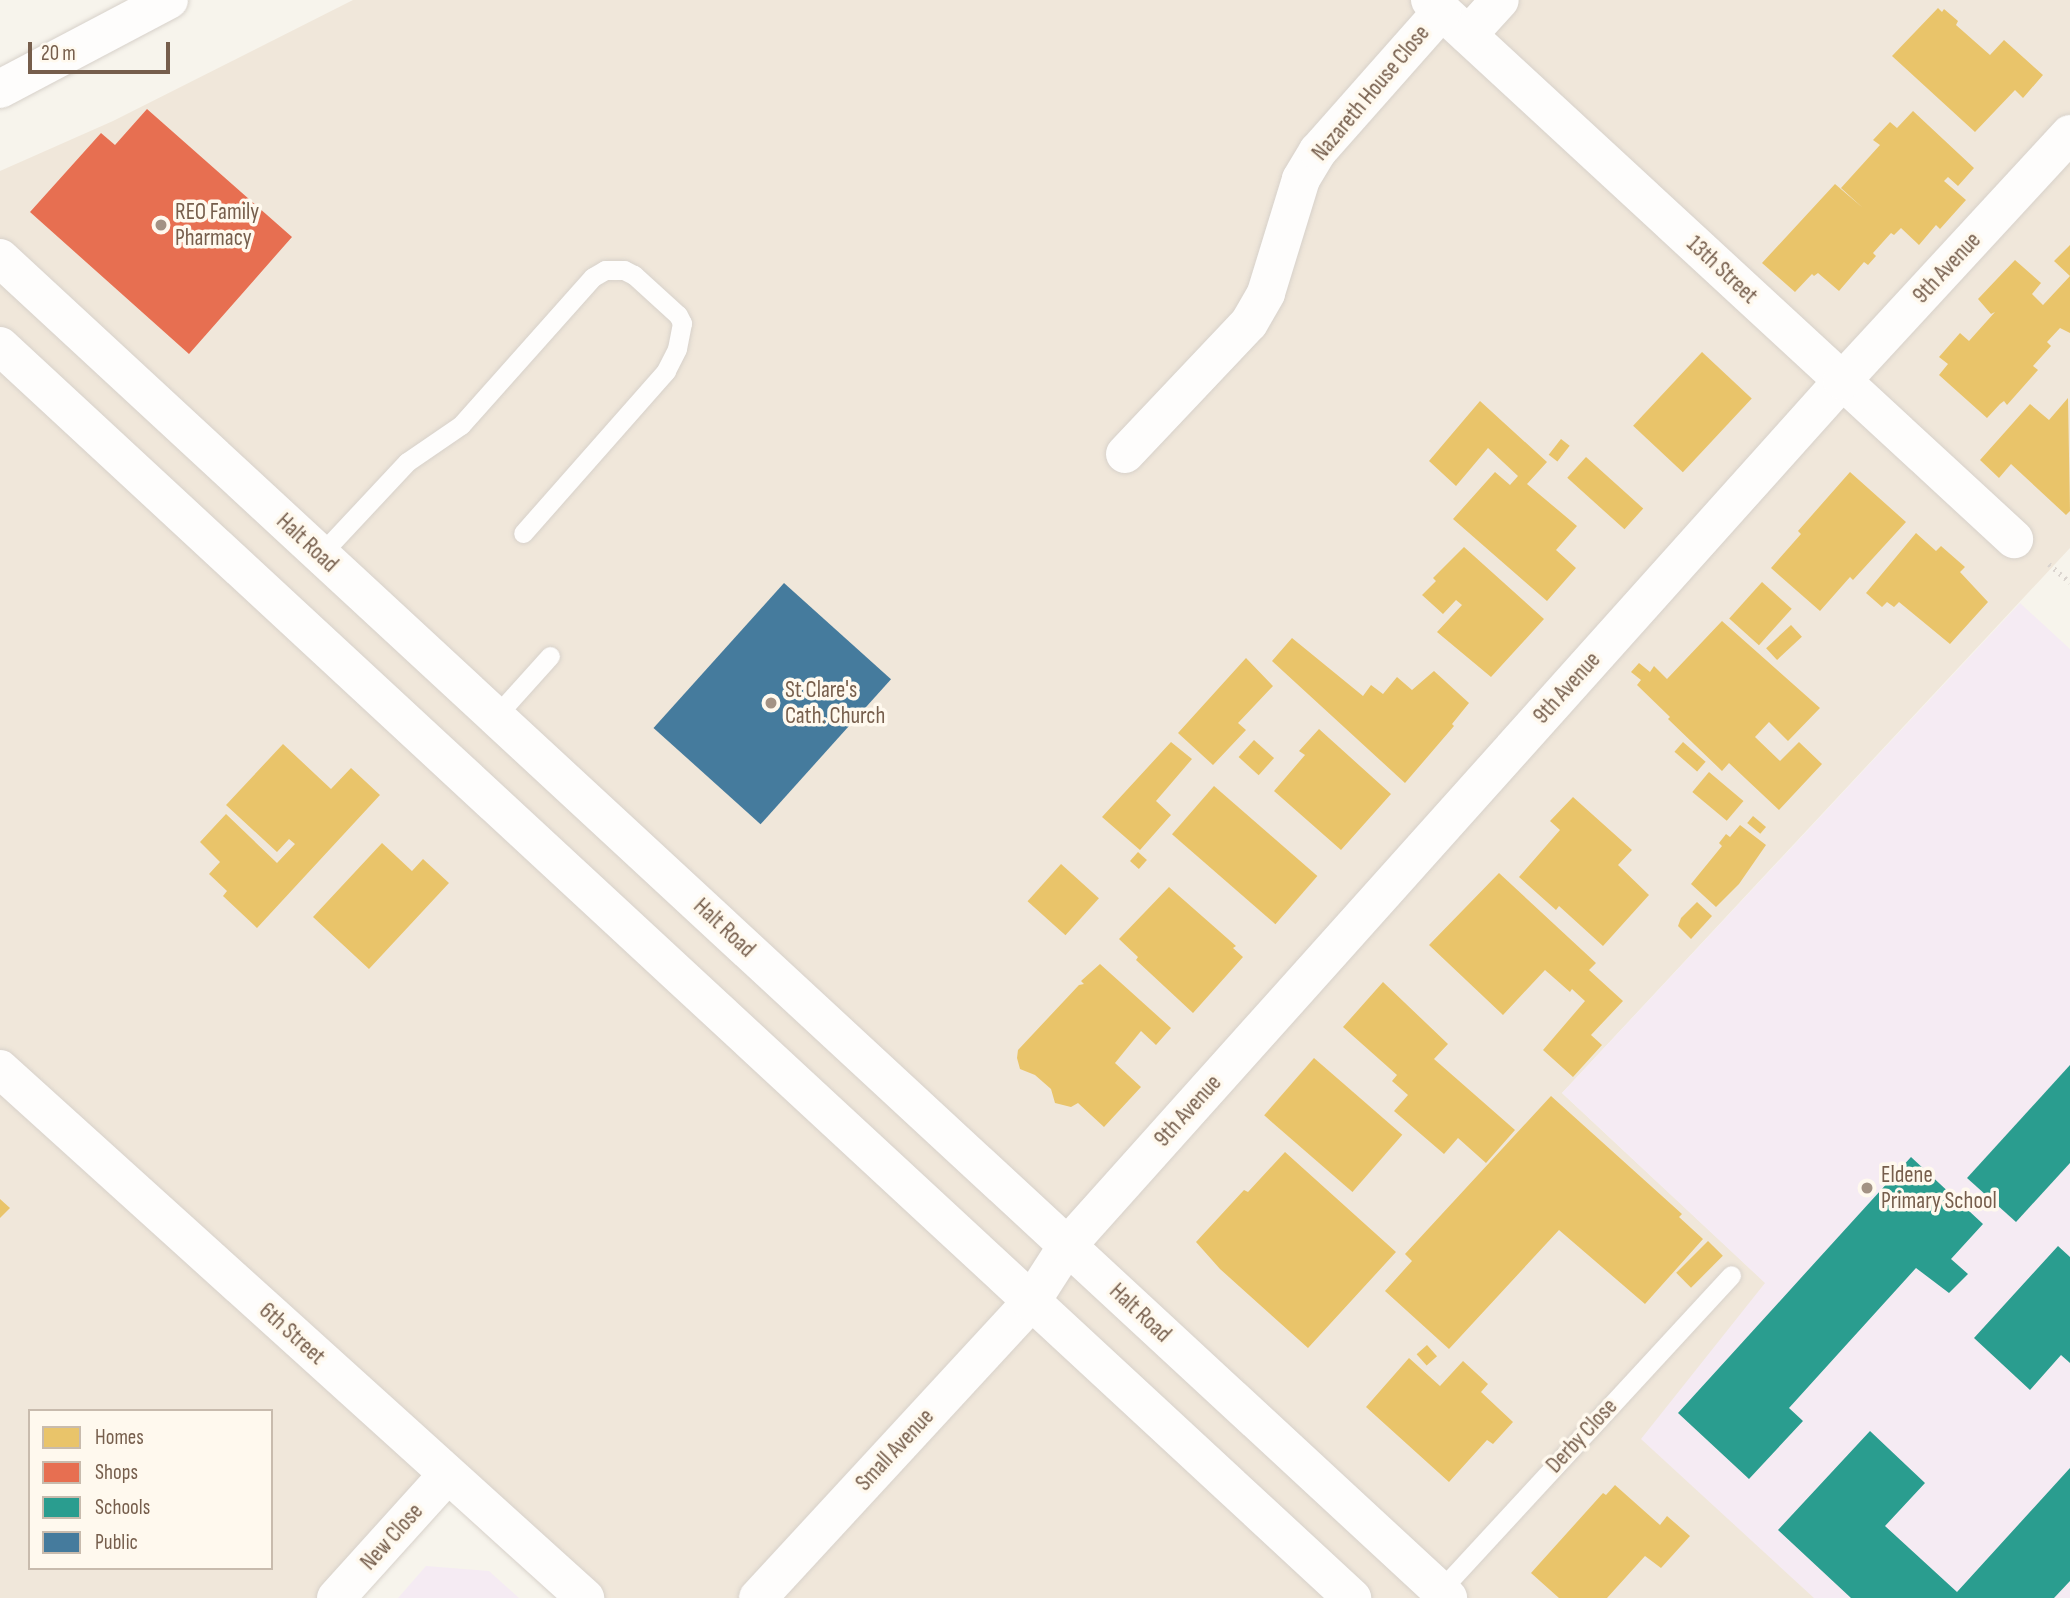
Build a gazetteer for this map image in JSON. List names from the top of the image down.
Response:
{
  "streets": {
    "street": [
      "Nazareth House Close",
      "9th Avenue",
      "13th Street",
      "Halt Road",
      "6th Street",
      "Small Avenue",
      "New Close"
    ],
    "lane": ["Derby Close"]
  },
  "crossings": [
    ["Nazareth House Close", "13th Street"],
    ["9th Avenue", "13th Street"],
    ["9th Avenue", "Halt Road"],
    ["9th Avenue", "Small Avenue"],
    ["Halt Road", "Derby Close"],
    ["6th Street", "New Close"]
  ],
  "places": ["REO Family Pharmacy", "St Clare's Cath. Church", "Eldene Primary School"],
  "legend": [
    "Homes",
    "Shops",
    "Schools",
    "Public"
  ],
  "scale_bar": "20 m"
}
